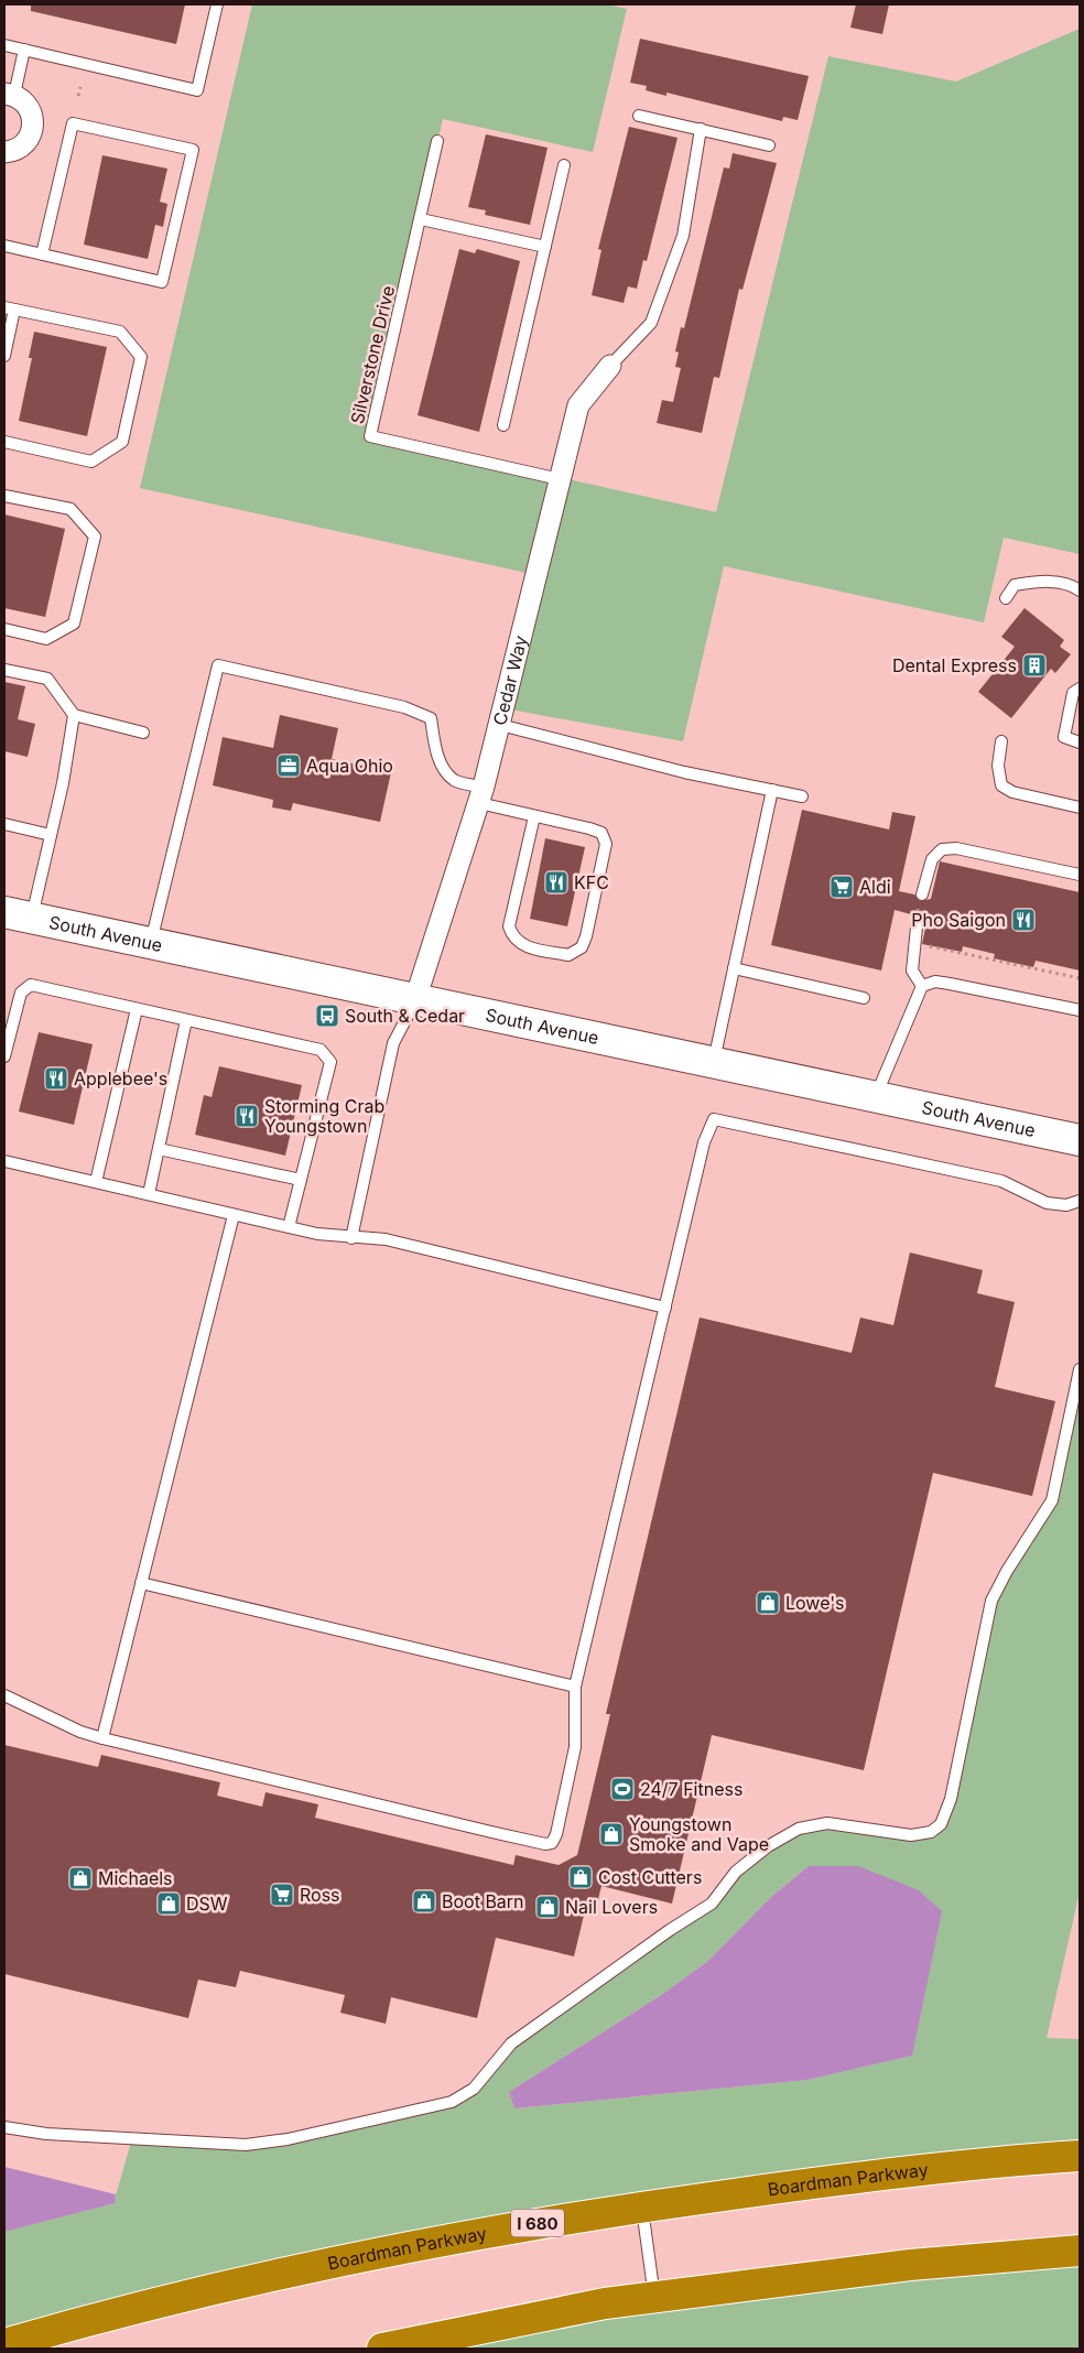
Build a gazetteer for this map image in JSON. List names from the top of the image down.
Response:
{
  "streets": {
    "highway": ["Boardman Parkway", "I 680"],
    "main road": ["South Avenue"],
    "street": ["Cedar Way"],
    "lane": ["Silverstone Drive"]
  },
  "crossings": [
    ["Silverstone Drive", "Cedar Way"],
    ["Cedar Way", "South Avenue"]
  ],
  "places": {
    "building": ["Dental Express"],
    "office": ["Aqua Ohio"],
    "restaurant": [
      "KFC",
      "Pho Saigon",
      "Applebee's",
      "Storming Crab Youngstown"
    ],
    "supermarket": ["Aldi", "Ross"],
    "bus stop": ["South & Cedar"],
    "shop": [
      "Lowe's",
      "Youngstown Smoke and Vape",
      "Cost Cutters",
      "Michaels",
      "Boot Barn",
      "DSW",
      "Nail Lovers"
    ],
    "sports": ["24/7 Fitness"]
  }
}
